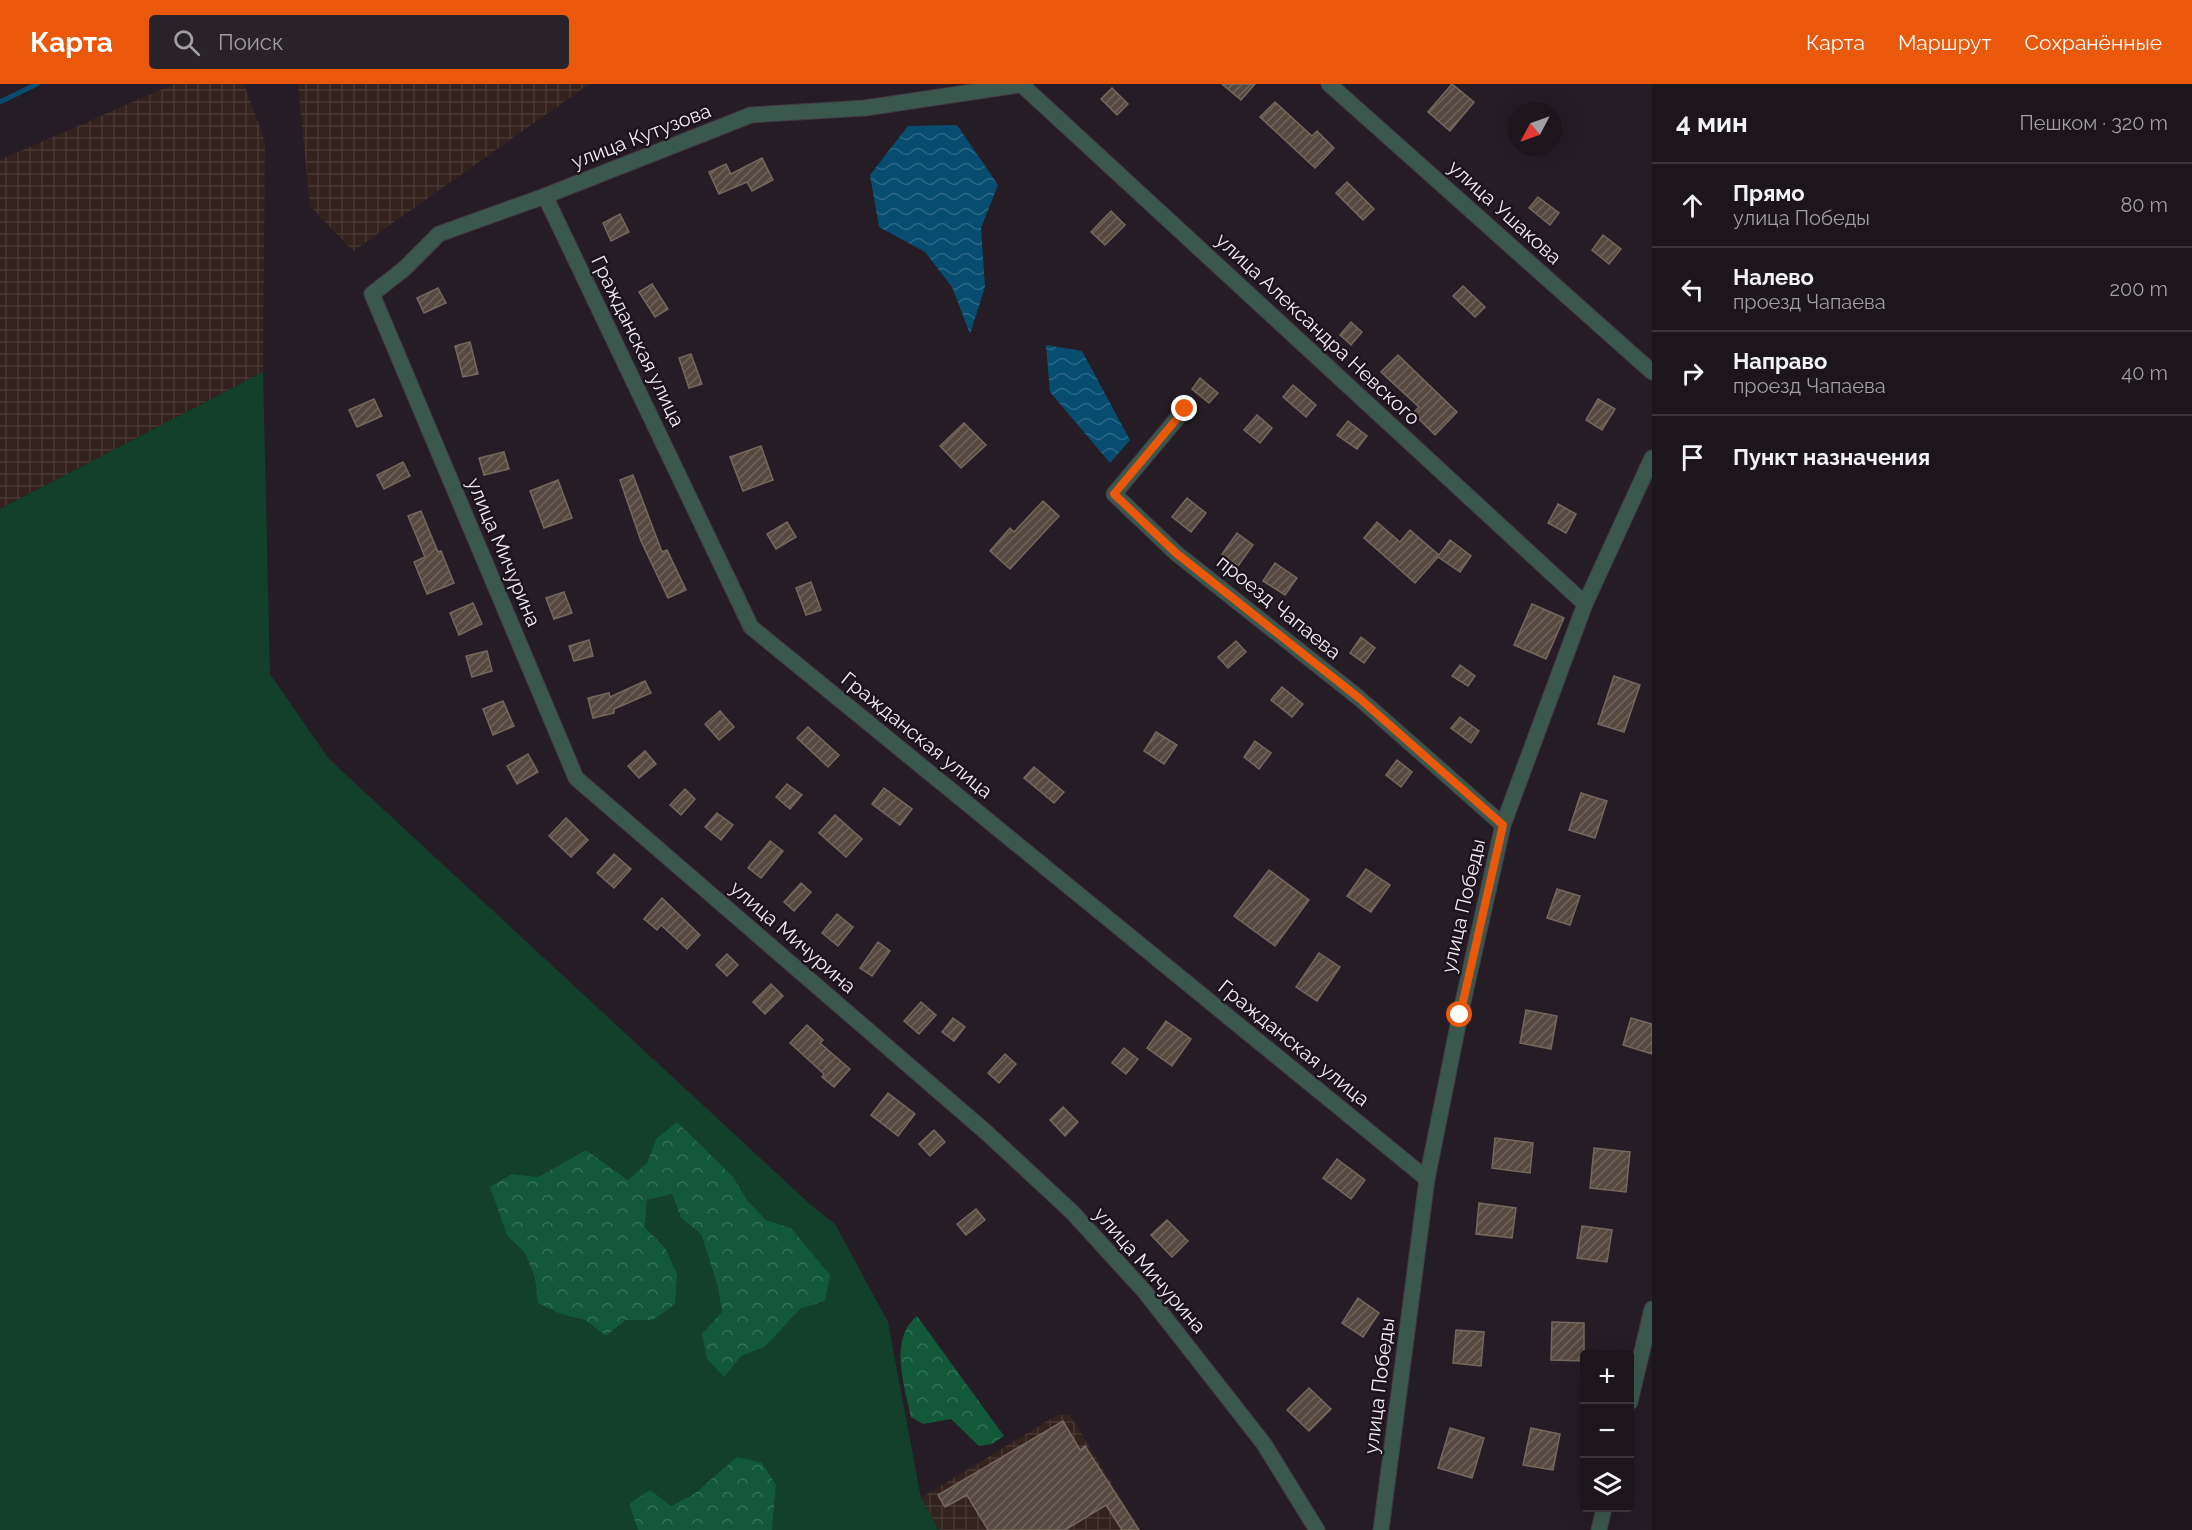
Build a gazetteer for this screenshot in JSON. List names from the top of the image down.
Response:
{
  "streets": {
    "street": [
      "улица Кутузова",
      "улица Ушакова",
      "улица Александра Невского",
      "Гражданская улица",
      "улица Мичурина",
      "проезд Чапаева",
      "улица Победы"
    ]
  },
  "crossings": [
    ["улица Кутузова", "улица Александра Невского"],
    ["улица Кутузова", "Гражданская улица"],
    ["улица Кутузова", "улица Мичурина"],
    ["улица Александра Невского", "улица Победы"],
    ["Гражданская улица", "улица Победы"],
    ["проезд Чапаева", "улица Победы"]
  ],
  "north": "bottom left",
  "page": {
    "header": "Карта",
    "search": "Поиск",
    "nav": ["Карта", "Маршрут", "Сохранённые"],
    "heading": ["4 мин", "Пешком · 320 m"],
    "list": [
      ["Прямо", "улица Победы", "80 m"],
      ["Налево", "проезд Чапаева", "200 m"],
      ["Направо", "проезд Чапаева", "40 m"],
      "Пункт назначения"
    ],
    "map_buttons": ["+", "−"]
  }
}
